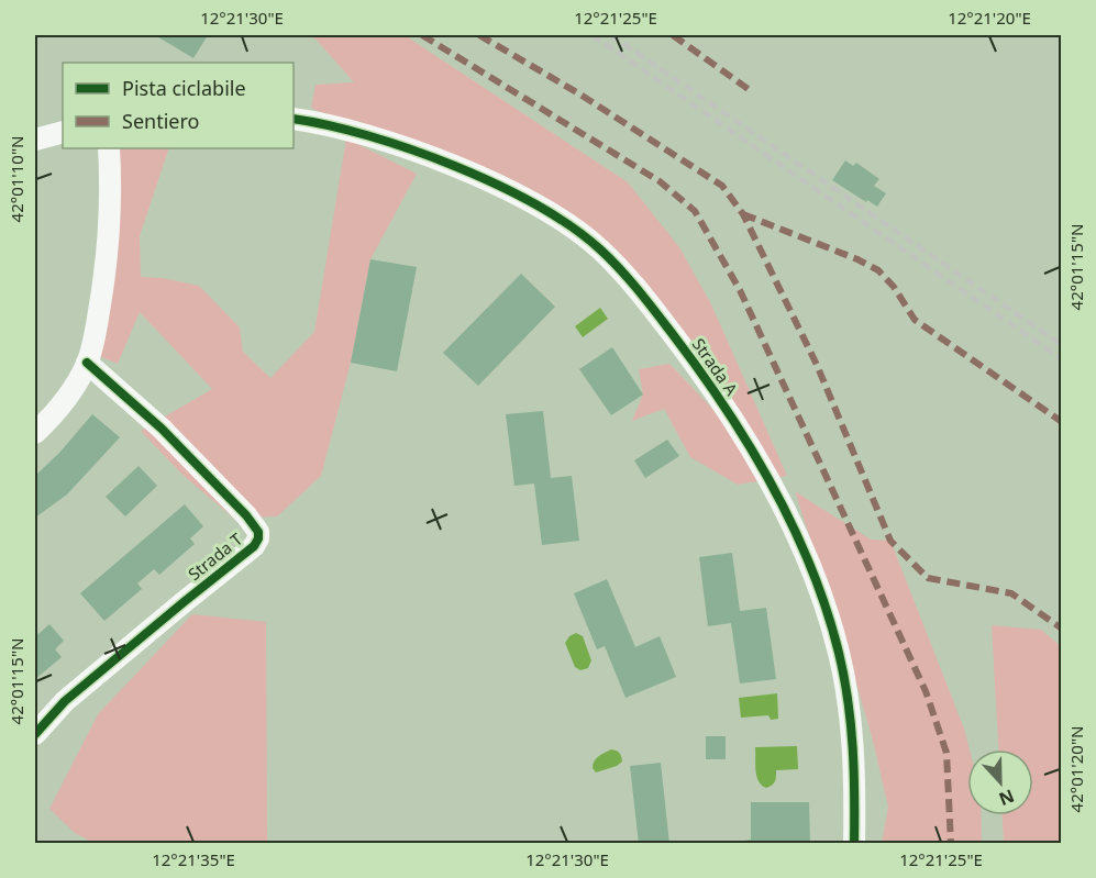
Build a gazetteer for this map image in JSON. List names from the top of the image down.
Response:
{
  "streets": {
    "street": ["Strada A", "Strada T"]
  },
  "legend": ["Pista ciclabile", "Sentiero"],
  "north": "bottom",
  "coordinates": [
    "12°21'30\"E",
    "12°21'25\"E",
    "12°21'20\"E",
    "42°01'10\"N",
    "42°01'15\"N",
    "42°01'20\"N",
    "12°21'35\"E"
  ]
}
